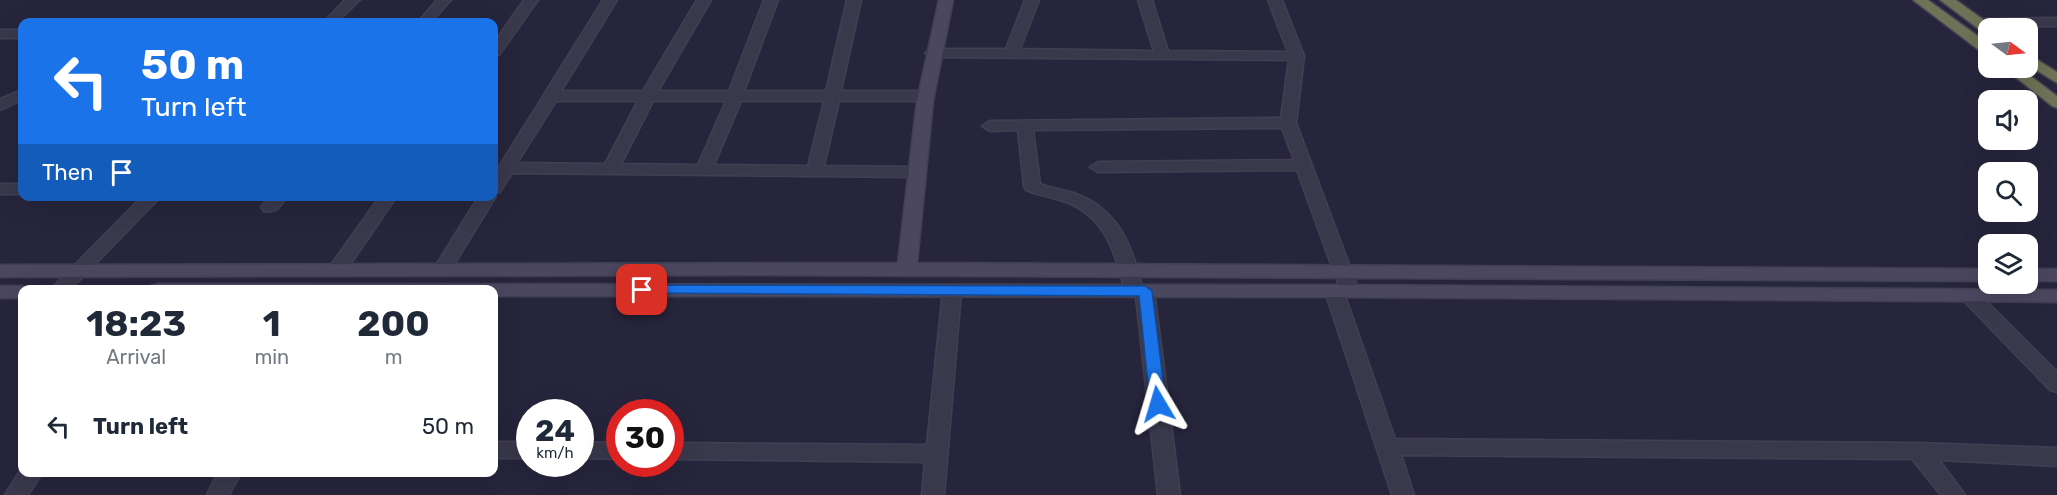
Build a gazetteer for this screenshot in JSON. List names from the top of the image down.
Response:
{
  "north": "right",
  "page": {
    "turn": ["50 m", "Turn left"],
    "then": "Then",
    "eta": [
      "18:23",
      "Arrival",
      "1",
      "min",
      "200",
      "m"
    ],
    "list": [
      {
        "name": "Turn left",
        "value": "50 m"
      }
    ],
    "speed": "24 km/h",
    "limit": "30"
  }
}
